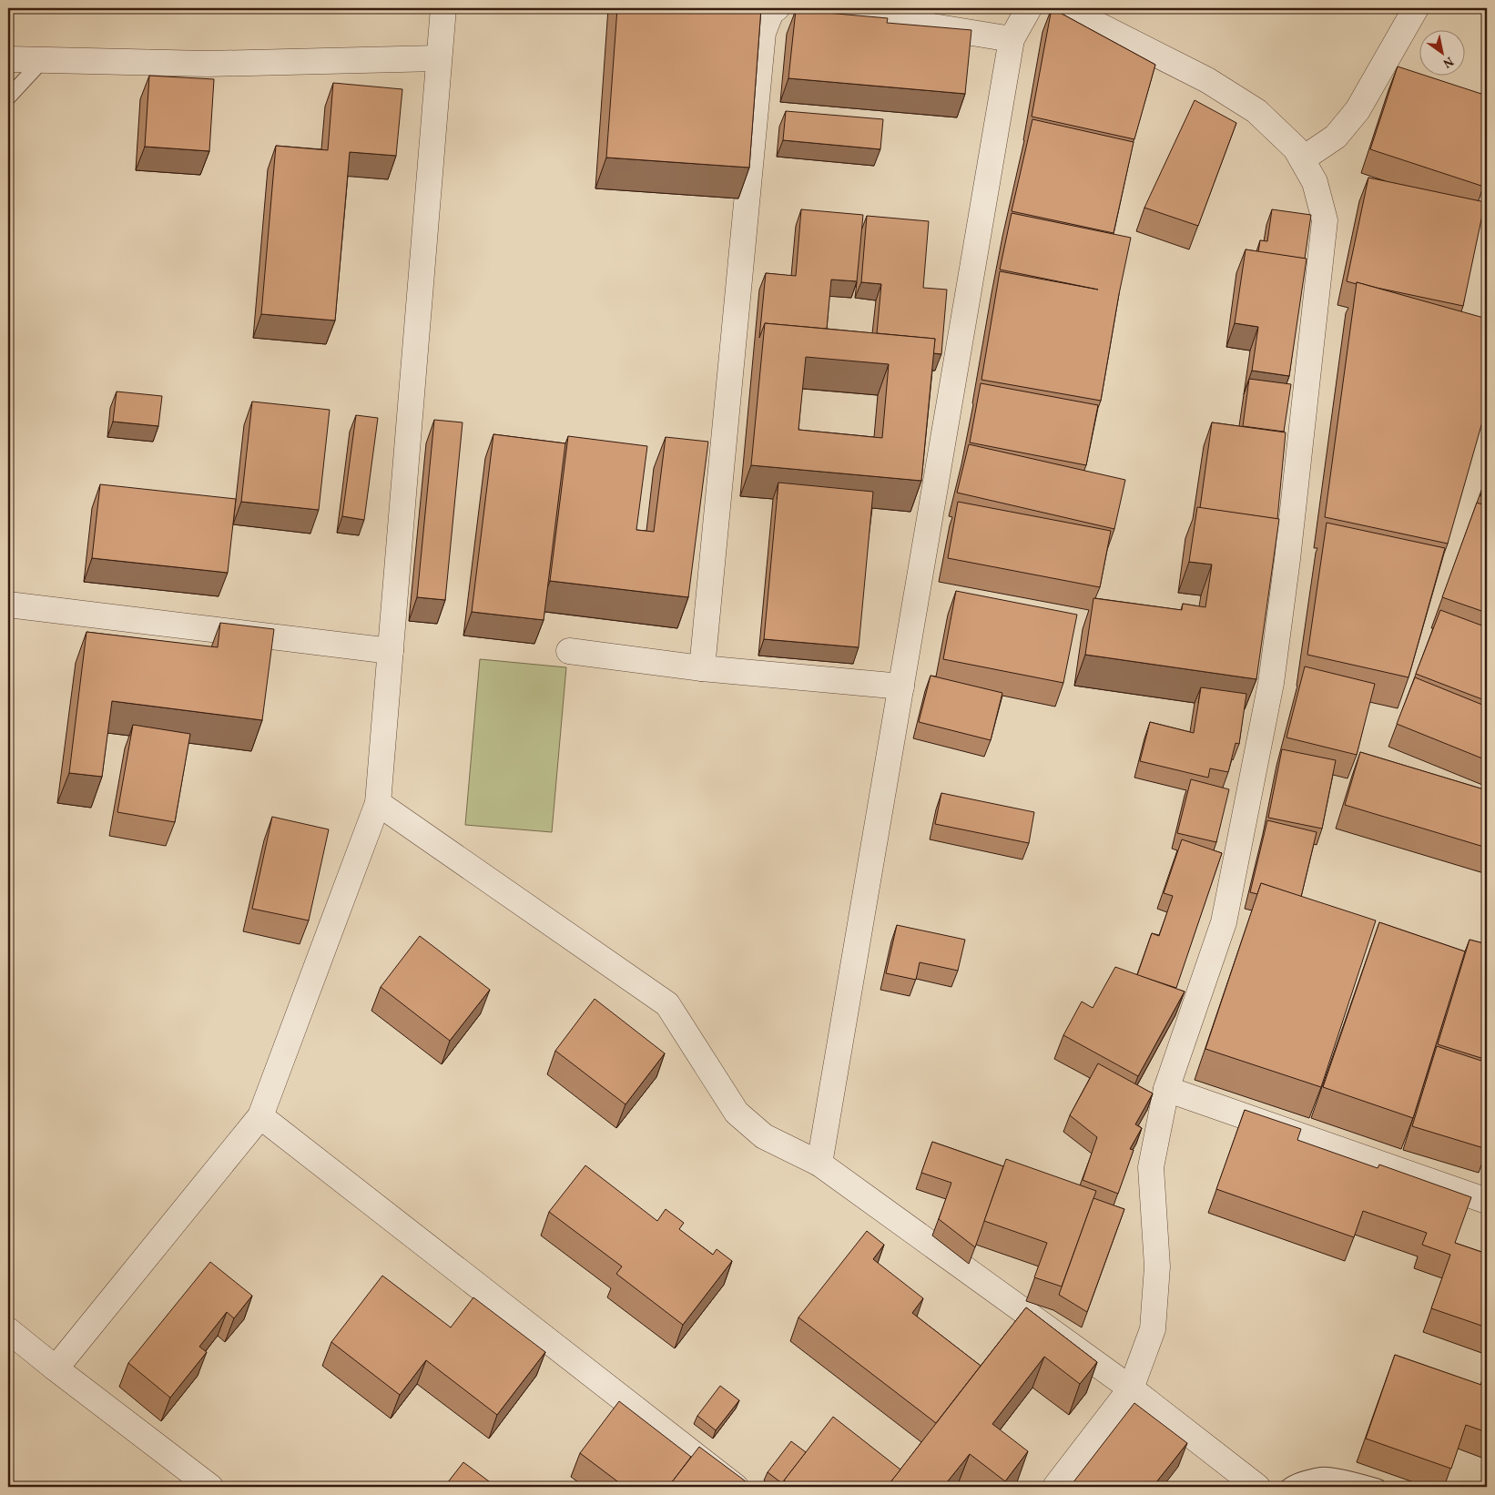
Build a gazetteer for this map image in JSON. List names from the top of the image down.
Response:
{
  "north": "bottom right"
}
